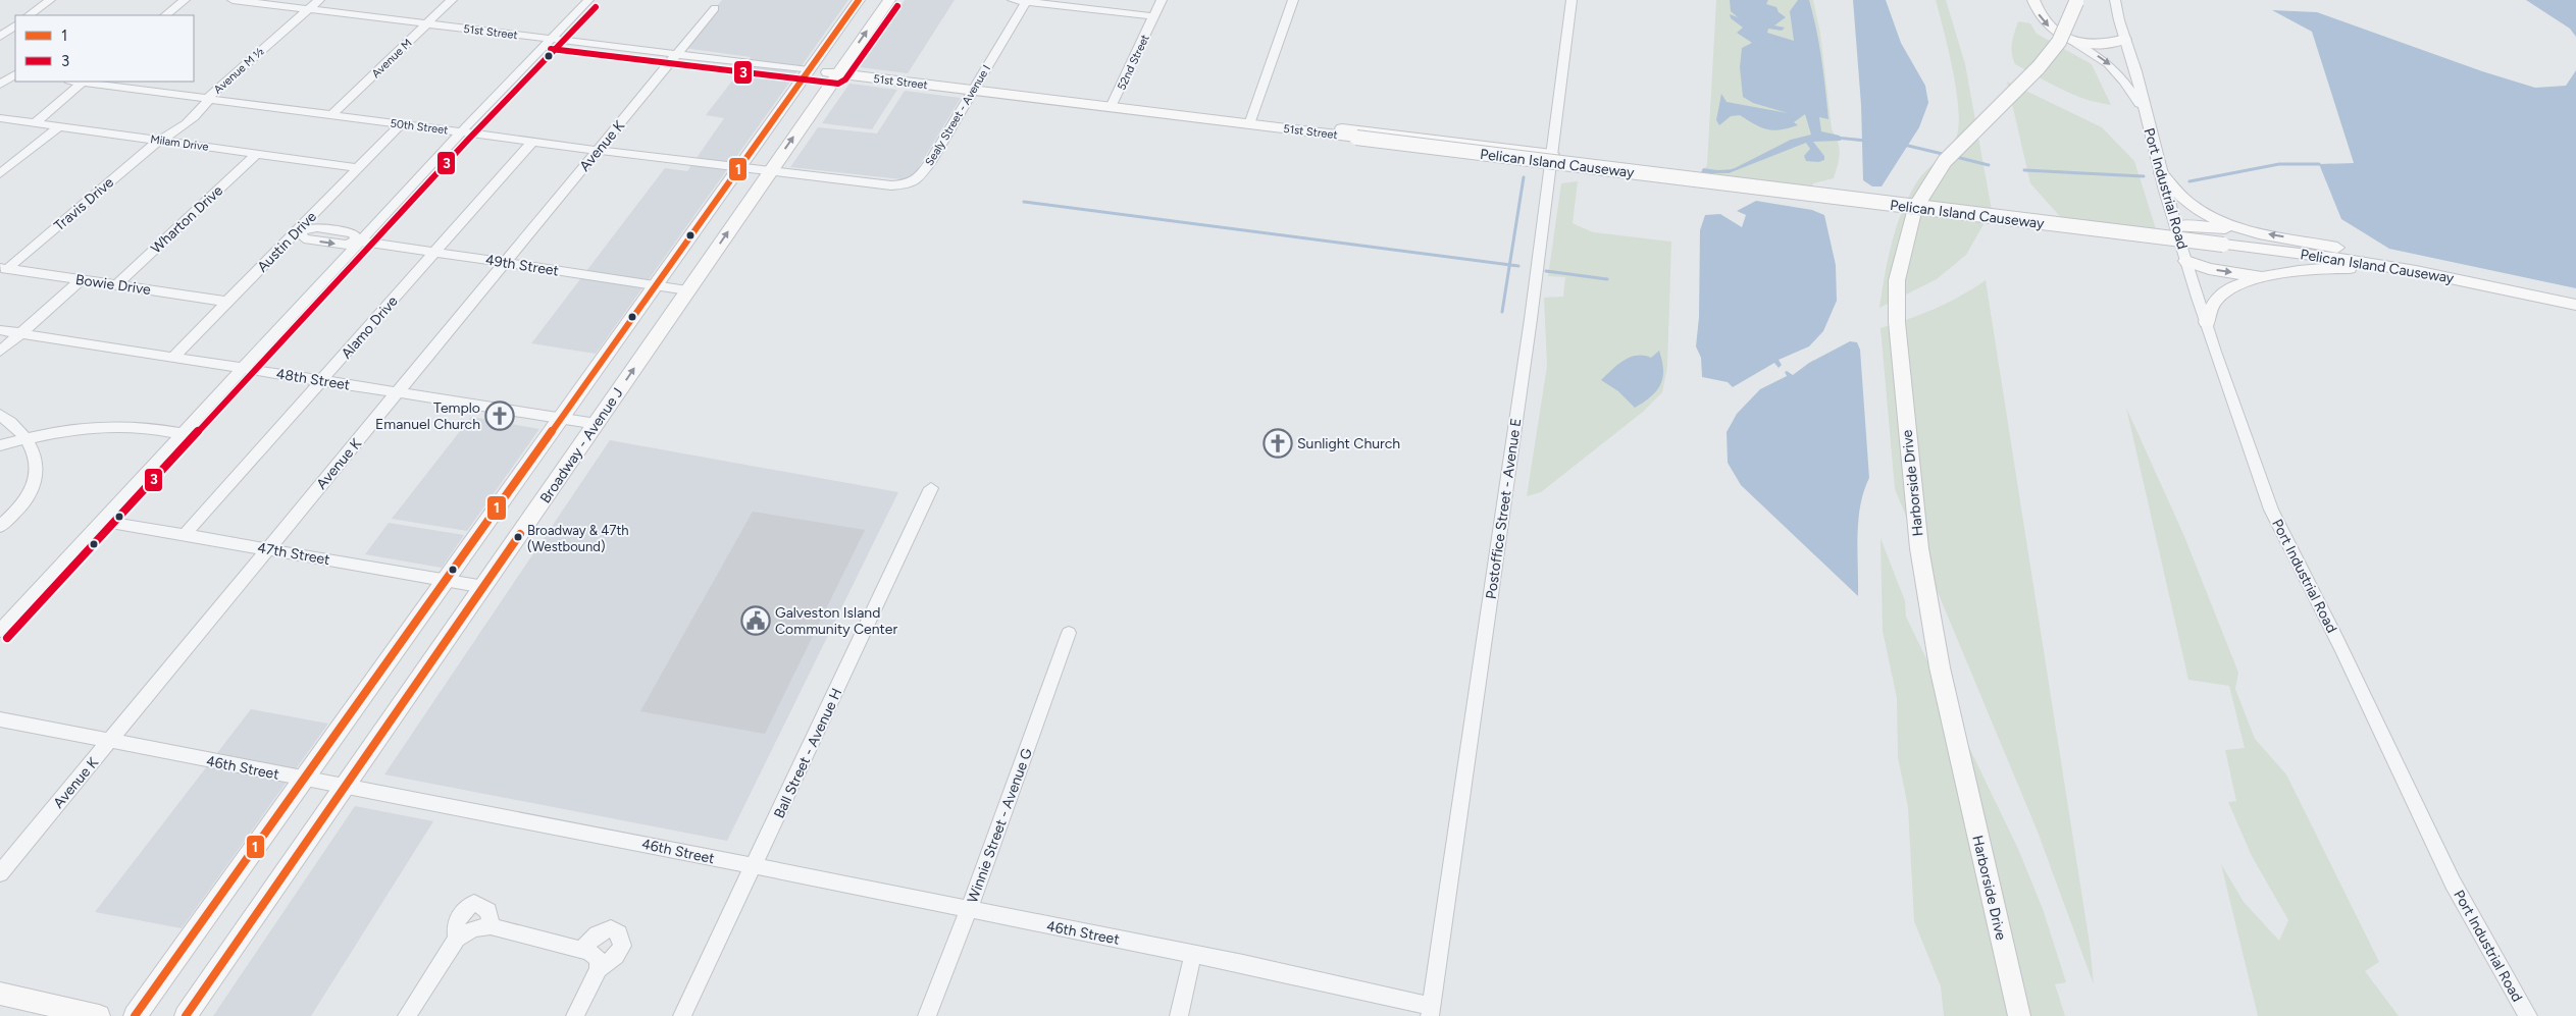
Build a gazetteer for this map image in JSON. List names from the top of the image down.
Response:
{
  "streets": {
    "main road": [
      "51st Street",
      "Pelican Island Causeway",
      "Broadway - Avenue J",
      "Harborside Drive"
    ],
    "street": [
      "Avenue M",
      "52nd Street",
      "Avenue M ½",
      "Sealy Street - Avenue I",
      "50th Street",
      "Milam Drive",
      "Avenue K",
      "Port Industrial Road",
      "Travis Drive",
      "Wharton Drive",
      "Austin Drive",
      "49th Street",
      "Bowie Drive",
      "Alamo Drive",
      "48th Street",
      "Postoffice Street - Avenue E",
      "47th Street",
      "Ball Street - Avenue H",
      "46th Street",
      "Winnie Street - Avenue G"
    ]
  },
  "crossings": [
    ["51st Street", "Avenue M"],
    ["51st Street", "52nd Street"],
    ["51st Street", "Avenue M ½"],
    ["51st Street", "Sealy Street - Avenue I"],
    ["51st Street", "Avenue K"],
    ["51st Street", "Pelican Island Causeway"],
    ["51st Street", "Broadway - Avenue J"],
    ["Avenue M", "50th Street"],
    ["52nd Street", "Sealy Street - Avenue I"],
    ["Avenue M ½", "50th Street"],
    ["Avenue M ½", "Milam Drive"],
    ["Avenue M ½", "Travis Drive"],
    ["Sealy Street - Avenue I", "50th Street"],
    ["Sealy Street - Avenue I", "Broadway - Avenue J"],
    ["50th Street", "Avenue K"],
    ["50th Street", "Austin Drive"],
    ["50th Street", "Alamo Drive"],
    ["50th Street", "Broadway - Avenue J"],
    ["Milam Drive", "Travis Drive"],
    ["Milam Drive", "Wharton Drive"],
    ["Milam Drive", "Austin Drive"],
    ["Avenue K", "49th Street"],
    ["Avenue K", "48th Street"],
    ["Avenue K", "47th Street"],
    ["Avenue K", "46th Street"],
    ["Pelican Island Causeway", "Harborside Drive"],
    ["Travis Drive", "Bowie Drive"],
    ["Wharton Drive", "Bowie Drive"],
    ["Austin Drive", "49th Street"],
    ["Austin Drive", "Bowie Drive"],
    ["Austin Drive", "48th Street"],
    ["49th Street", "Alamo Drive"],
    ["49th Street", "Broadway - Avenue J"],
    ["Alamo Drive", "48th Street"],
    ["Alamo Drive", "47th Street"],
    ["48th Street", "Broadway - Avenue J"],
    ["Broadway - Avenue J", "47th Street"],
    ["Broadway - Avenue J", "46th Street"],
    ["Postoffice Street - Avenue E", "46th Street"],
    ["Ball Street - Avenue H", "46th Street"],
    ["46th Street", "Winnie Street - Avenue G"]
  ],
  "places": {
    "church": ["Templo Emanuel Church", "Sunlight Church"],
    "other": ["Broadway & 47th (Westbound)"],
    "public building": ["Galveston Island Community Center"]
  },
  "lines": ["transit line 1", "transit line 3"],
  "legend": ["1", "3"]
}
